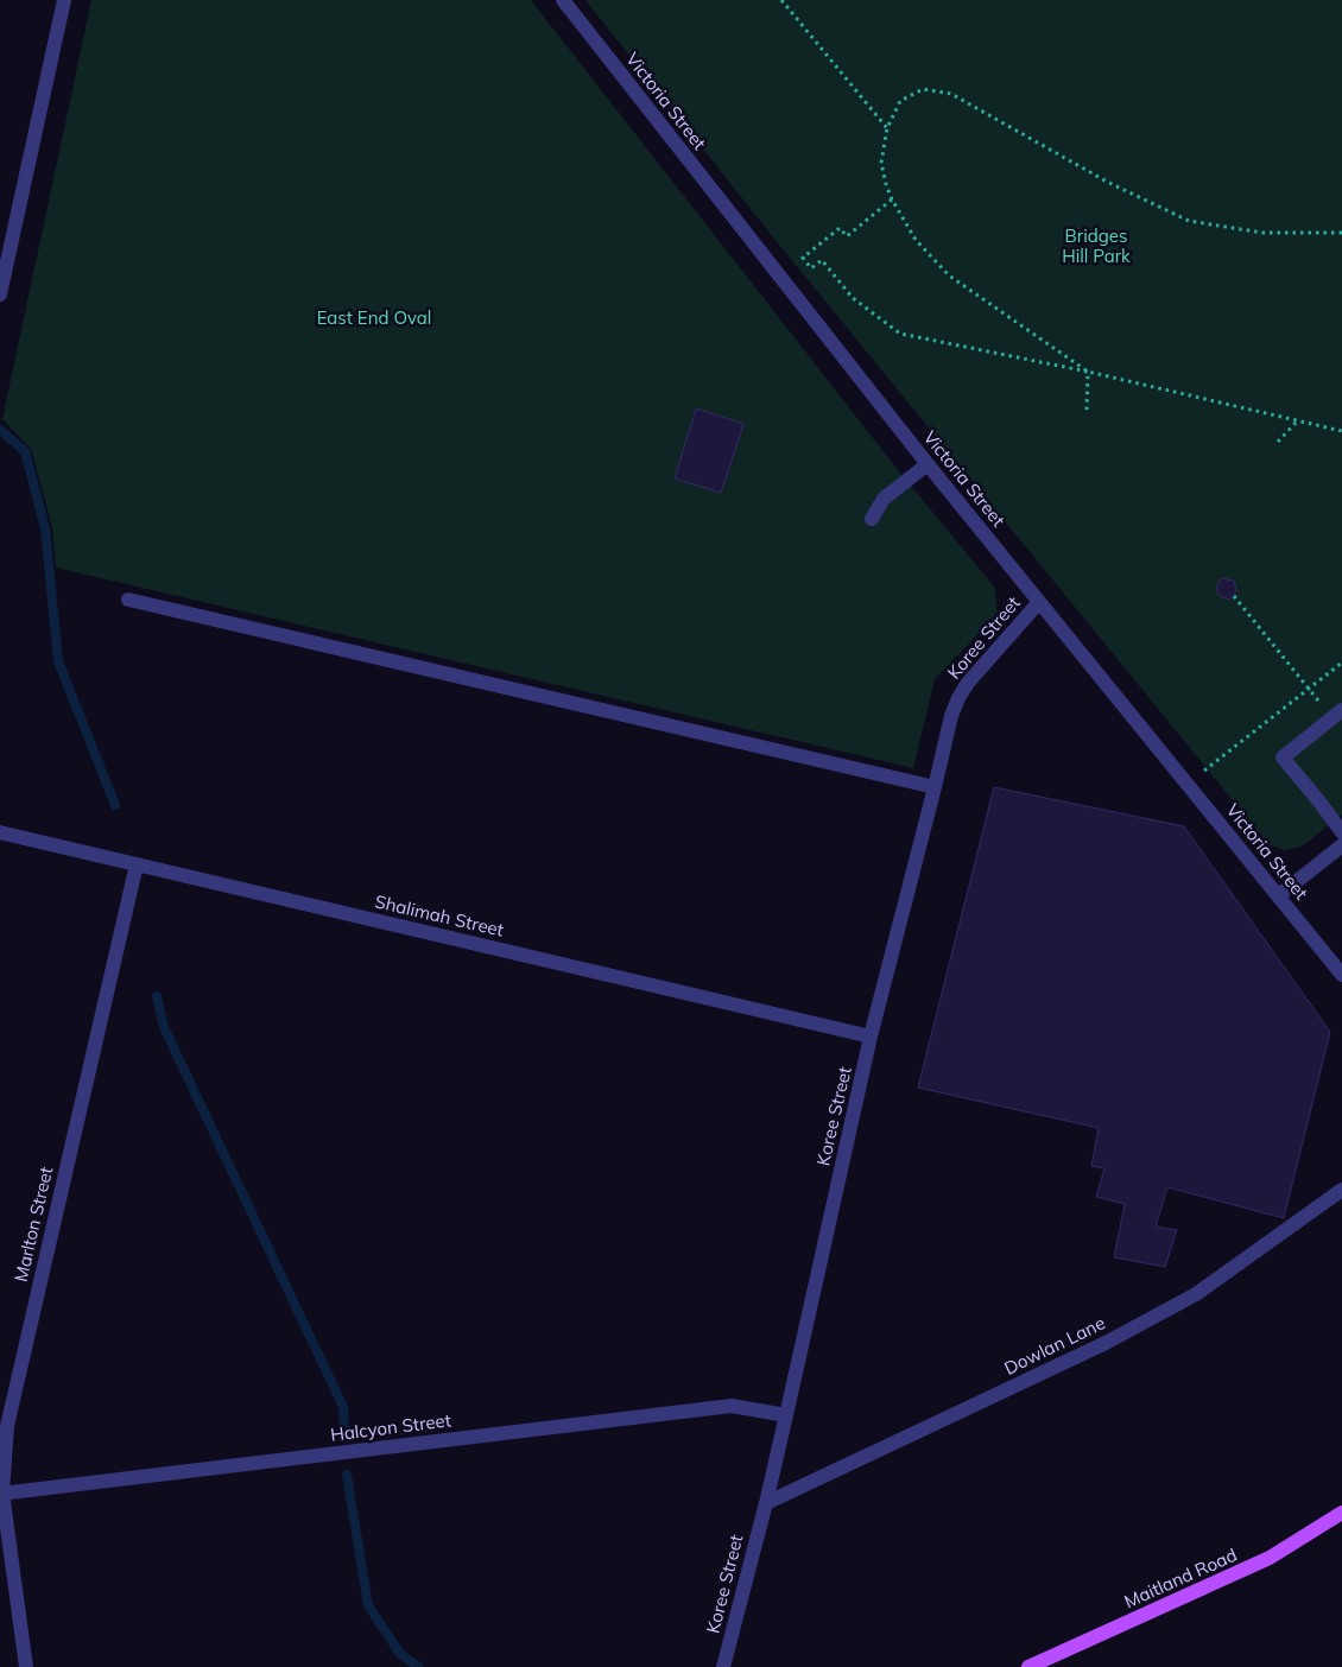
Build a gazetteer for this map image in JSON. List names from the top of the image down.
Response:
{
  "streets": {
    "main road": ["Maitland Road"],
    "street": [
      "Victoria Street",
      "Koree Street",
      "Shalimah Street",
      "Marlton Street",
      "Dowlan Lane",
      "Halcyon Street"
    ]
  },
  "crossings": [
    ["Victoria Street", "Koree Street"],
    ["Koree Street", "Shalimah Street"],
    ["Koree Street", "Dowlan Lane"],
    ["Koree Street", "Halcyon Street"],
    ["Shalimah Street", "Marlton Street"],
    ["Marlton Street", "Halcyon Street"]
  ],
  "parks": ["Bridges Hill Park", "East End Oval"]
}
